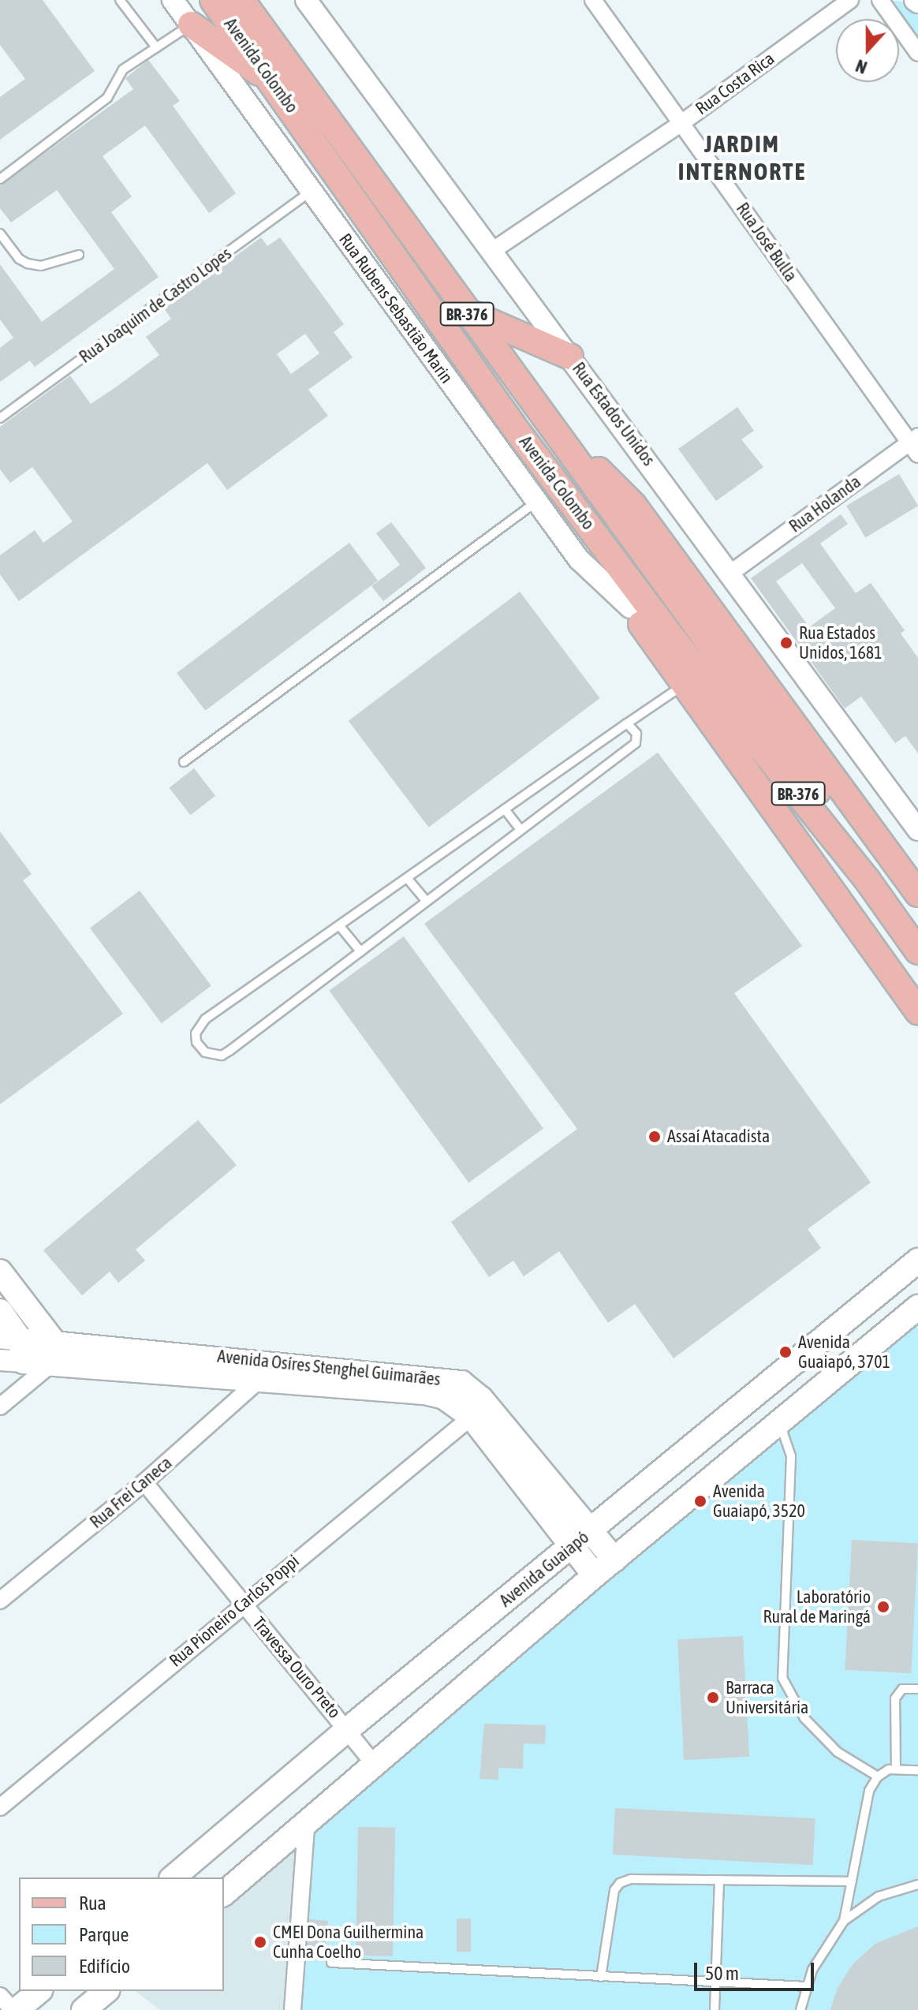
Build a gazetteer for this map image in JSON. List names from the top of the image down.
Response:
{
  "streets": {
    "main road": [
      "Avenida Colombo",
      "BR-376",
      "Avenida Osíres Stenghel Guimarães",
      "Avenida Guaiapó"
    ],
    "street": [
      "Rua Costa Rica",
      "Rua José Bulla",
      "Rua Rubens Sebastião Marin",
      "Rua Estados Unidos",
      "Rua Holanda",
      "Rua Frei Caneca",
      "Rua Pioneiro Carlos Poppi",
      "Travessa Ouro Preto"
    ],
    "lane": ["Rua Joaquim de Castro Lopes"]
  },
  "crossings": [
    ["Rua Costa Rica", "Rua José Bulla"],
    ["Rua Costa Rica", "Rua Estados Unidos"],
    ["Rua José Bulla", "Rua Holanda"],
    ["Rua Joaquim de Castro Lopes", "Rua Rubens Sebastião Marin"],
    ["Rua Estados Unidos", "Rua Holanda"],
    ["Avenida Osíres Stenghel Guimarães", "Rua Frei Caneca"],
    ["Avenida Osíres Stenghel Guimarães", "Avenida Guaiapó"],
    ["Avenida Osíres Stenghel Guimarães", "Rua Pioneiro Carlos Poppi"],
    ["Rua Frei Caneca", "Travessa Ouro Preto"],
    ["Avenida Guaiapó", "Travessa Ouro Preto"],
    ["Rua Pioneiro Carlos Poppi", "Travessa Ouro Preto"]
  ],
  "districts": ["JARDIM INTERNORTE"],
  "places": [
    "Rua Estados Unidos, 1681",
    "Assaí Atacadista",
    "Avenida Guaiapó, 3701",
    "Avenida Guaiapó, 3520",
    "Laboratório Rural de Maringá",
    "Barraca Universitária",
    "CMEI Dona Guilhermina Cunha Coelho"
  ],
  "legend": ["Rua", "Parque", "Edifício"],
  "scale_bar": "50 m",
  "north": "bottom"
}
